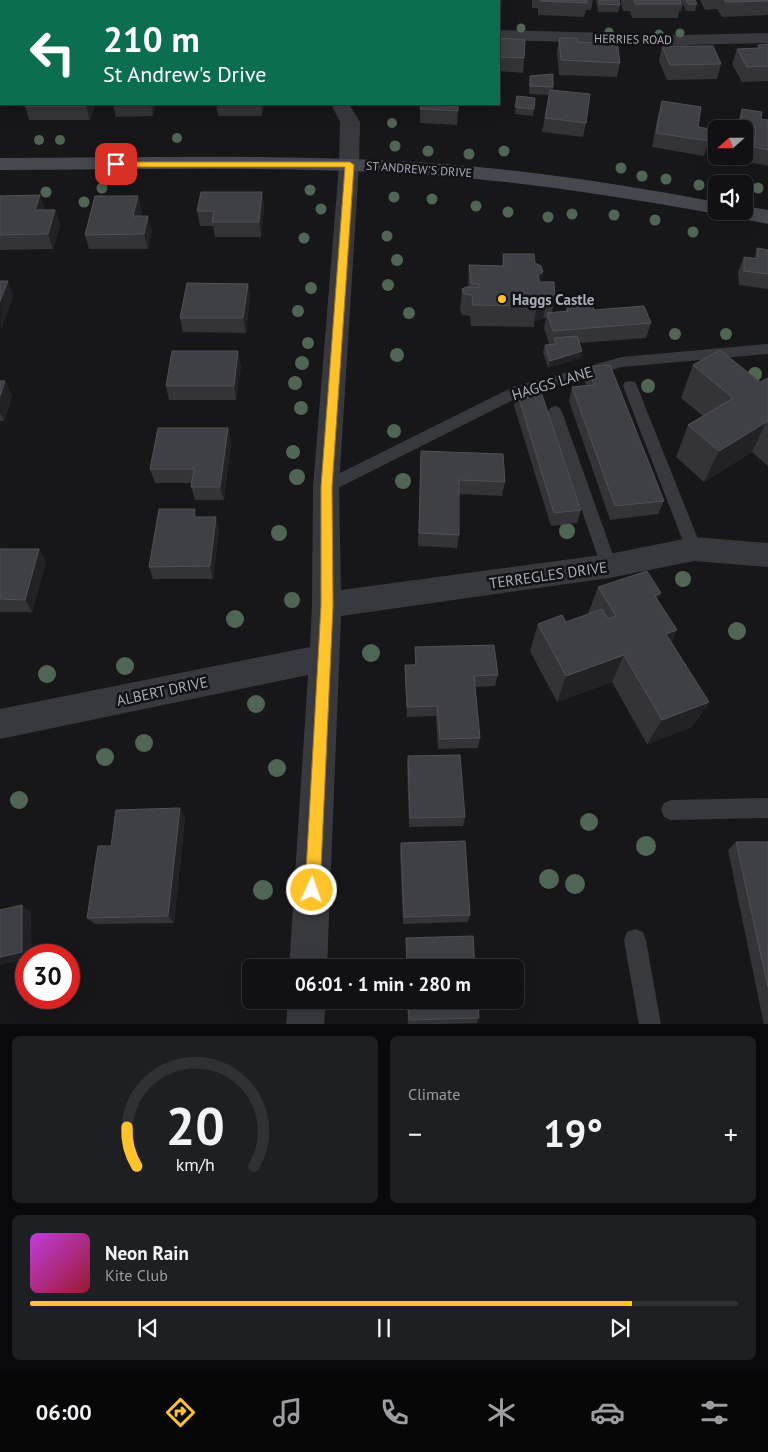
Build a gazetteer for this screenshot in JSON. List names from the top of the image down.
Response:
{
  "streets": {
    "street": [
      "HERRIES ROAD",
      "ST ANDREW'S DRIVE",
      "TERREGLES DRIVE",
      "ALBERT DRIVE"
    ],
    "lane": ["HAGGS LANE"]
  },
  "places": ["Haggs Castle"],
  "north": "left",
  "page": {
    "turn": ["210 m", "St Andrew's Drive"],
    "limit": "30",
    "trip": "06:01 · 1 min · 280 m",
    "tile": "Climate",
    "heat": ["−", "19°", "+"],
    "song": ["Neon Rain", "Kite Club"],
    "tabs": "06:00",
    "gauge": ["20", "km/h"]
  }
}
